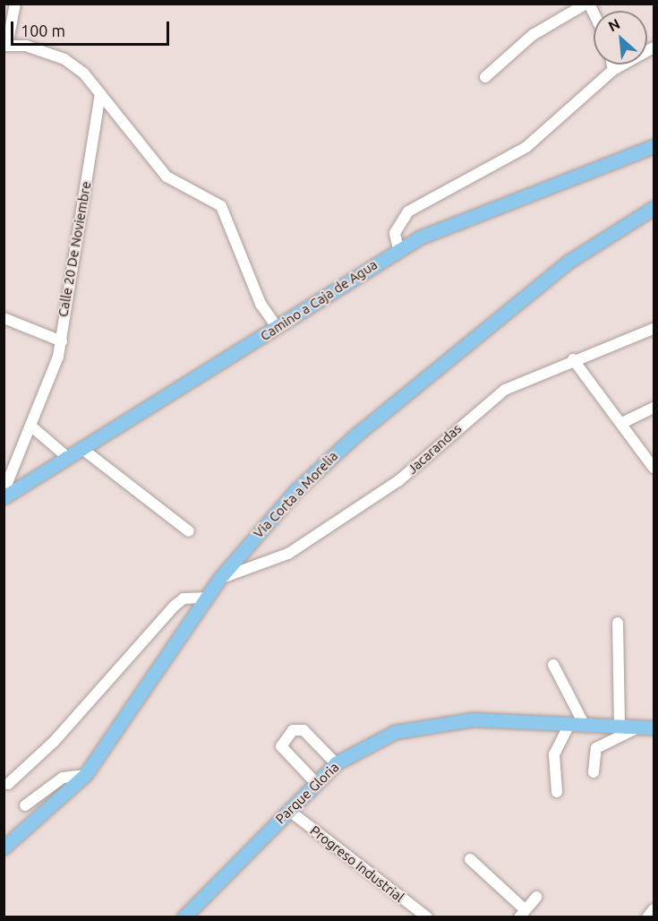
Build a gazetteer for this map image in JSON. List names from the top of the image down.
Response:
{
  "streets": {
    "main road": ["Camino a Caja de Agua", "Via Corta a Morelia", "Parque Gloria"],
    "street": ["Calle 20 De Noviembre", "Jacarandas", "Progreso Industrial"]
  },
  "crossings": [
    ["Jacarandas", "Via Corta a Morelia"],
    ["Parque Gloria", "Progreso Industrial"]
  ],
  "scale_bar": "100 m",
  "north": "top left"
}
